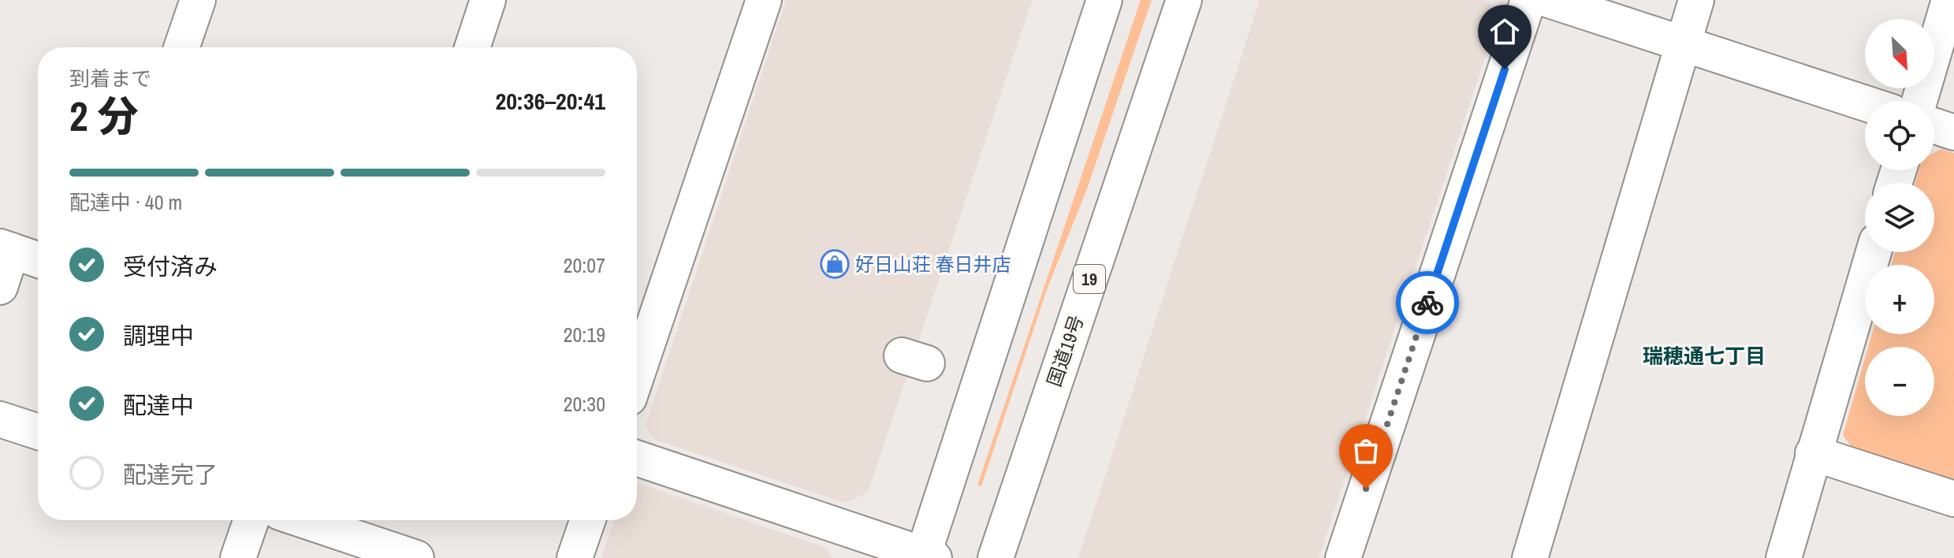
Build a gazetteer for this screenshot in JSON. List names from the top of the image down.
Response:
{
  "streets": {
    "main road": ["19", "国道19号"]
  },
  "districts": ["瑞穂通七丁目"],
  "places": {
    "shop": ["好日山荘 春日井店"]
  },
  "north": "bottom right",
  "page": {
    "map_buttons": ["+", "−"],
    "heading": ["2 分", "到着まで", "20:36–20:41"],
    "bar": "配達中 · 40 m",
    "list": [
      ["受付済み", "20:07"],
      ["調理中", "20:19"],
      ["配達中", "20:30"],
      "配達完了"
    ]
  }
}
